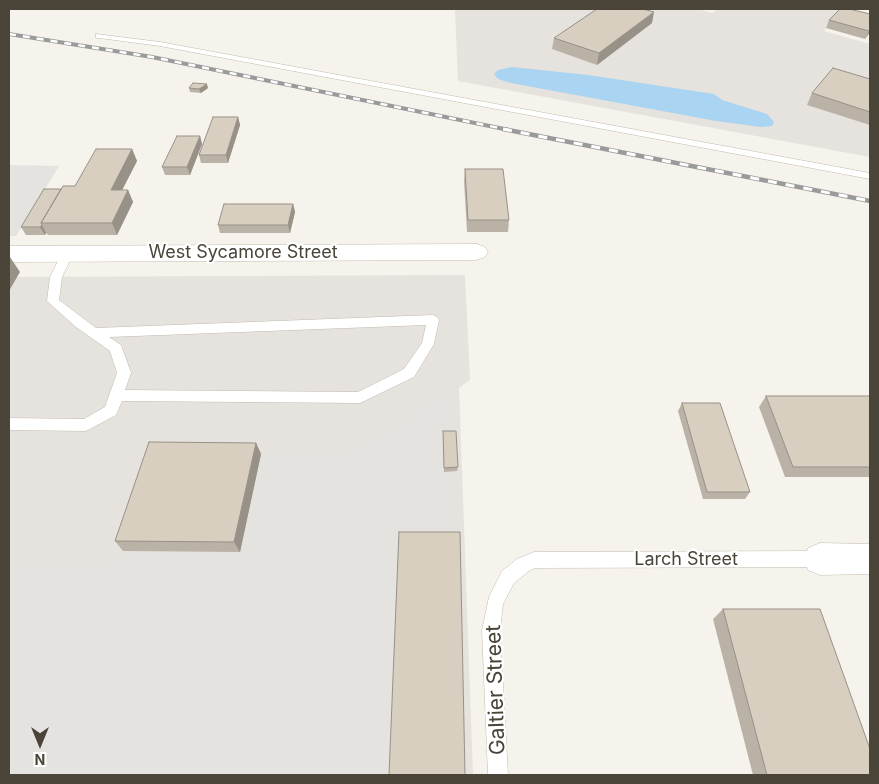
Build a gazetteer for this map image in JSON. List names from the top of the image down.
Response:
{
  "streets": {
    "street": ["West Sycamore Street", "Larch Street"],
    "lane": ["Galtier Street"]
  },
  "crossings": [
    ["Larch Street", "Galtier Street"]
  ],
  "north": "bottom"
}
